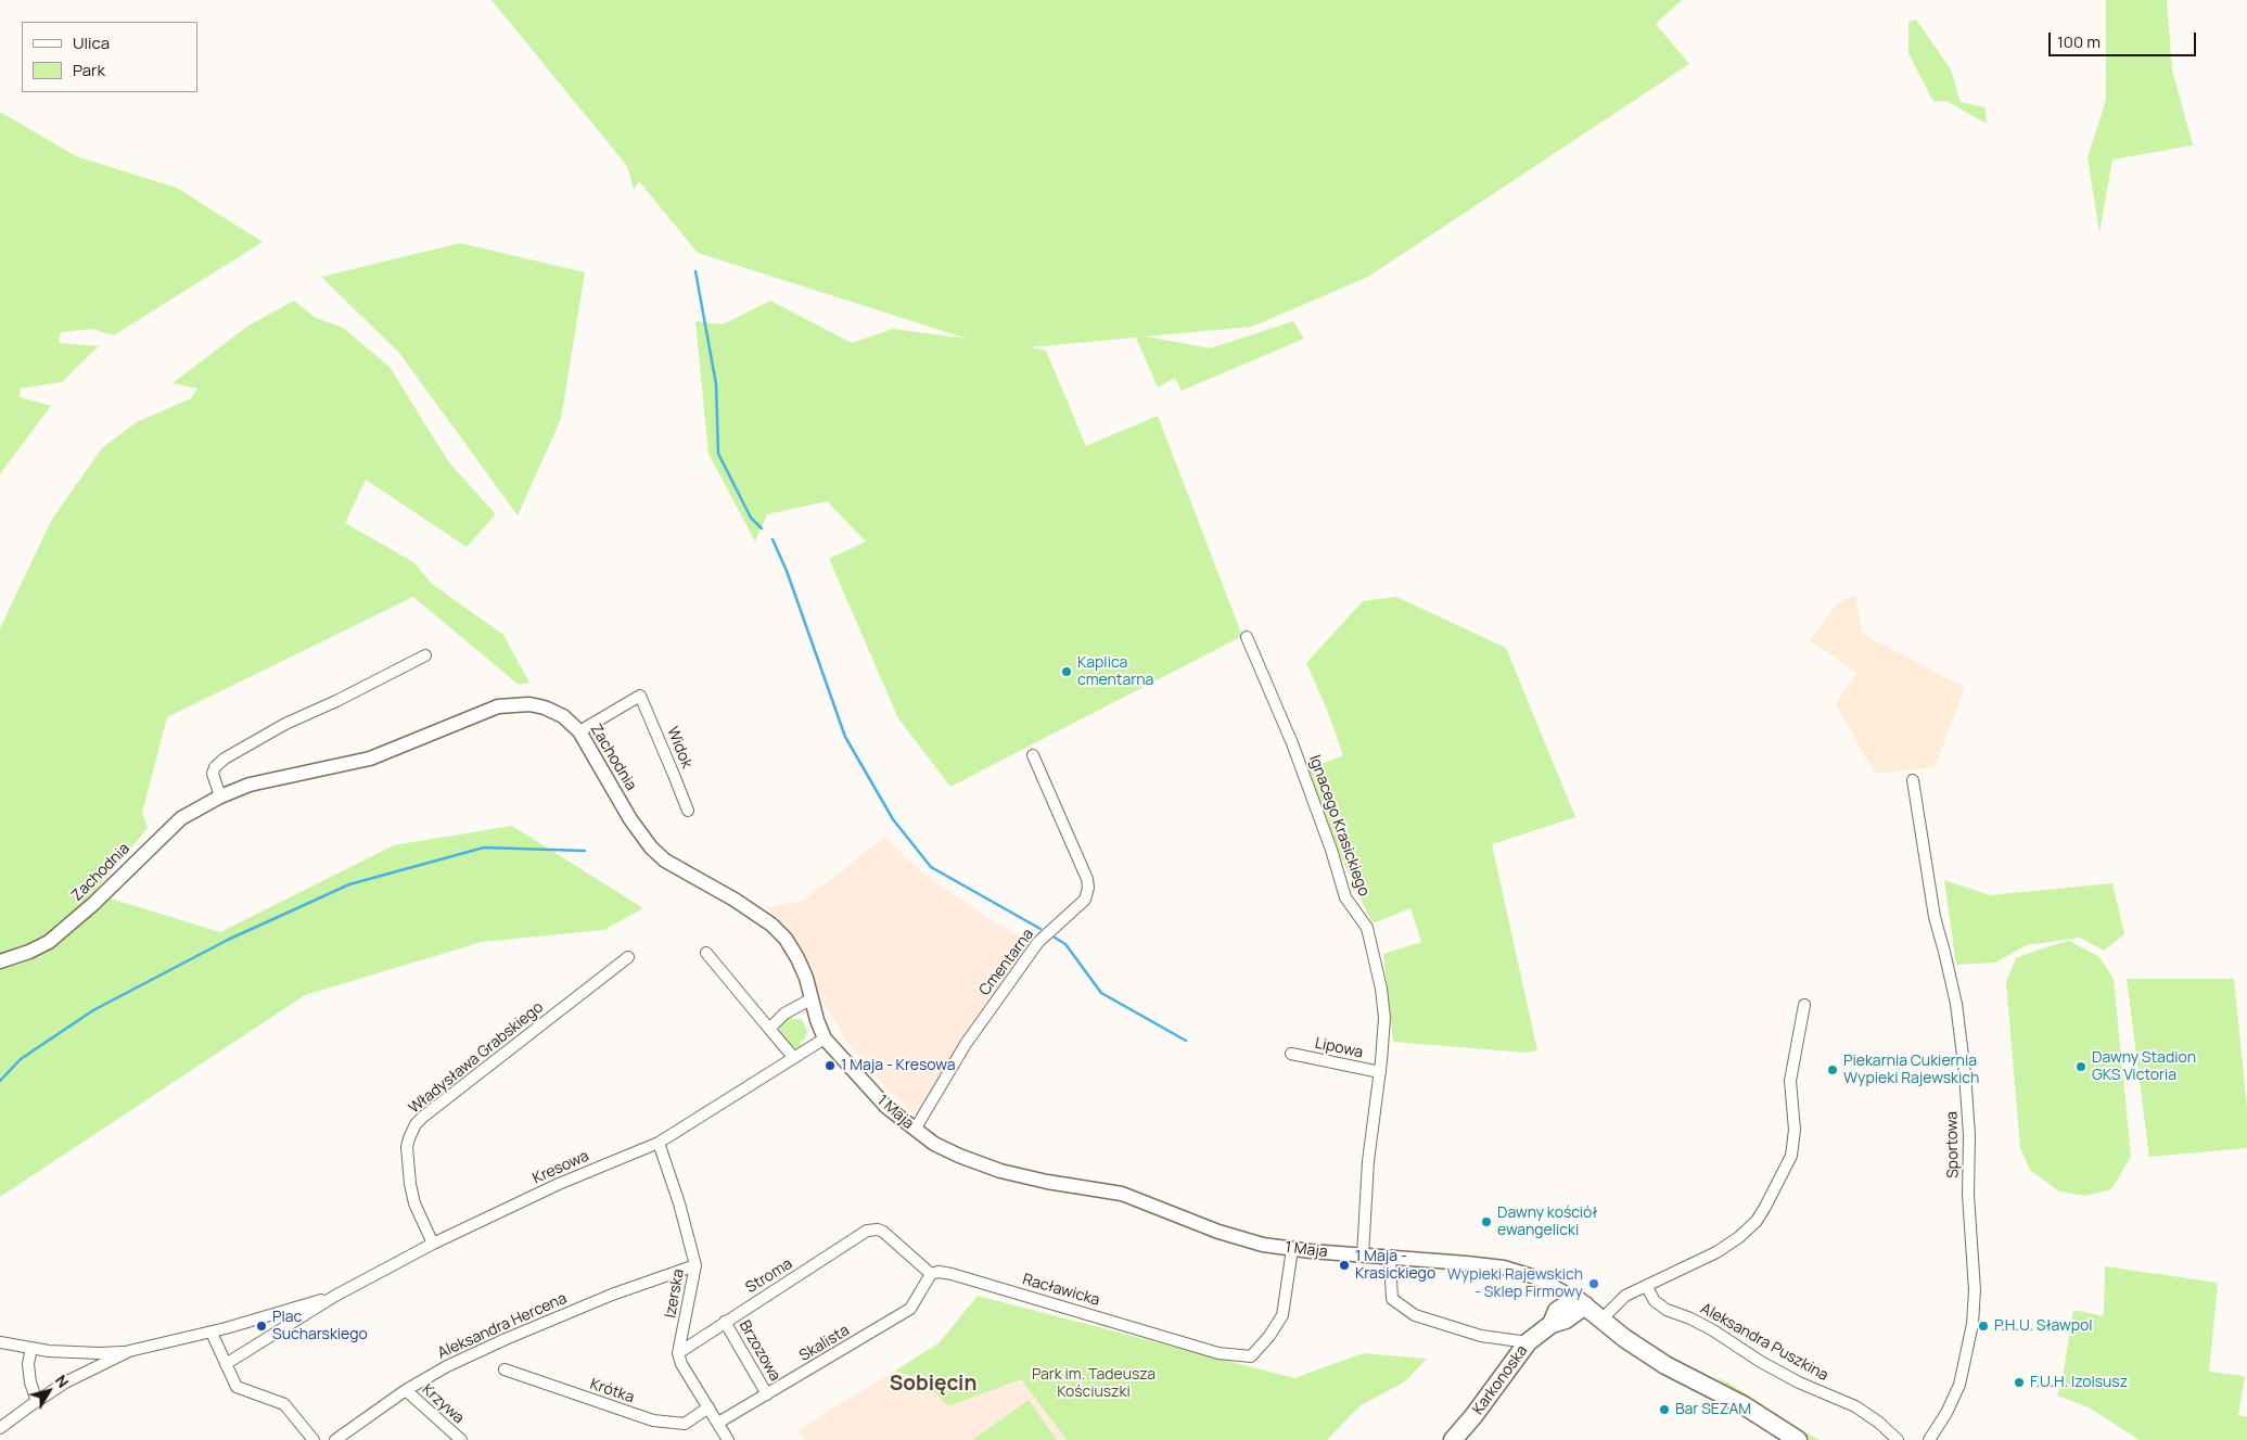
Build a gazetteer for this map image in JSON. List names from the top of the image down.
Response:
{
  "streets": {
    "main road": ["1 Maja", "Karkonoska"],
    "street": [
      "Widok",
      "Zachodnia",
      "Ignacego Krasickiego",
      "Cmentarna",
      "Lipowa",
      "Władysława Grabskiego",
      "Sportowa",
      "Kresowa",
      "Stroma",
      "Racławicka",
      "Izerska",
      "Aleksandra Hercena",
      "Aleksandra Puszkina",
      "Skalista",
      "Brzozowa",
      "Krótka",
      "Krzywa"
    ]
  },
  "crossings": [
    ["Widok", "Zachodnia"],
    ["Zachodnia", "1 Maja"],
    ["Zachodnia", "Kresowa"],
    ["Ignacego Krasickiego", "Lipowa"],
    ["Ignacego Krasickiego", "1 Maja"],
    ["Cmentarna", "1 Maja"],
    ["Władysława Grabskiego", "Kresowa"],
    ["1 Maja", "Kresowa"],
    ["1 Maja", "Racławicka"],
    ["1 Maja", "Karkonoska"],
    ["Kresowa", "Izerska"],
    ["Stroma", "Racławicka"],
    ["Stroma", "Izerska"],
    ["Stroma", "Skalista"],
    ["Stroma", "Brzozowa"],
    ["Racławicka", "Skalista"],
    ["Izerska", "Aleksandra Hercena"],
    ["Aleksandra Hercena", "Krzywa"],
    ["Skalista", "Brzozowa"]
  ],
  "districts": ["Sobięcin"],
  "parks": ["Park im. Tadeusza Kościuszki"],
  "places": [
    "Kaplica cmentarna",
    "1 Maja - Kresowa",
    "Dawny Stadion GKS Victoria",
    "Piekarnia Cukiernia Wypieki Rajewskich",
    "Dawny kościół ewangelicki",
    "1 Maja - Krasickiego",
    "Wypieki Rajewskich - Sklep Firmowy",
    "Plac Sucharskiego",
    "P.H.U. Sławpol",
    "F.U.H. Izolsusz",
    "Bar SEZAM"
  ],
  "legend": ["Ulica", "Park"],
  "scale_bar": "100 m",
  "north": "top right"
}
